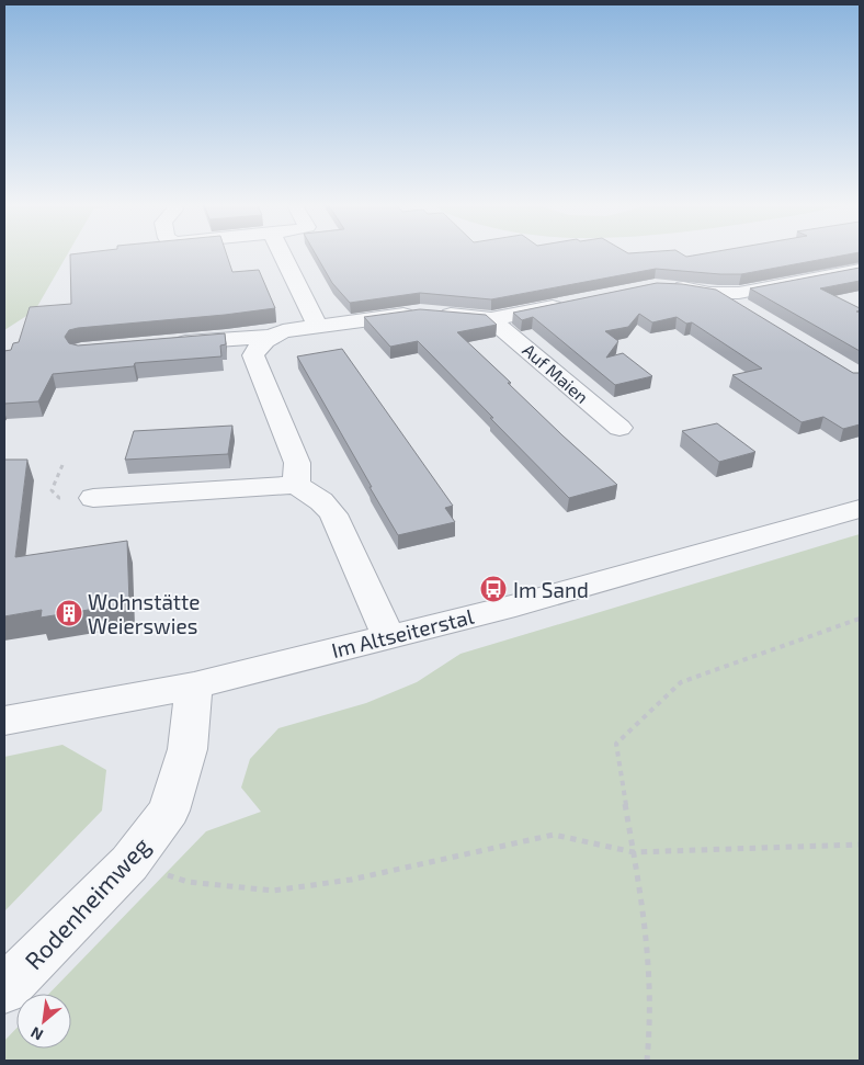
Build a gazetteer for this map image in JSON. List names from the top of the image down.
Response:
{
  "streets": {
    "street": ["Auf Maien", "Im Altseiterstal", "Rodenheimweg"]
  },
  "crossings": [
    ["Im Altseiterstal", "Rodenheimweg"]
  ],
  "places": {
    "bus stop": ["Im Sand"],
    "building": ["Wohnstätte Weierswies"]
  },
  "north": "bottom left"
}
